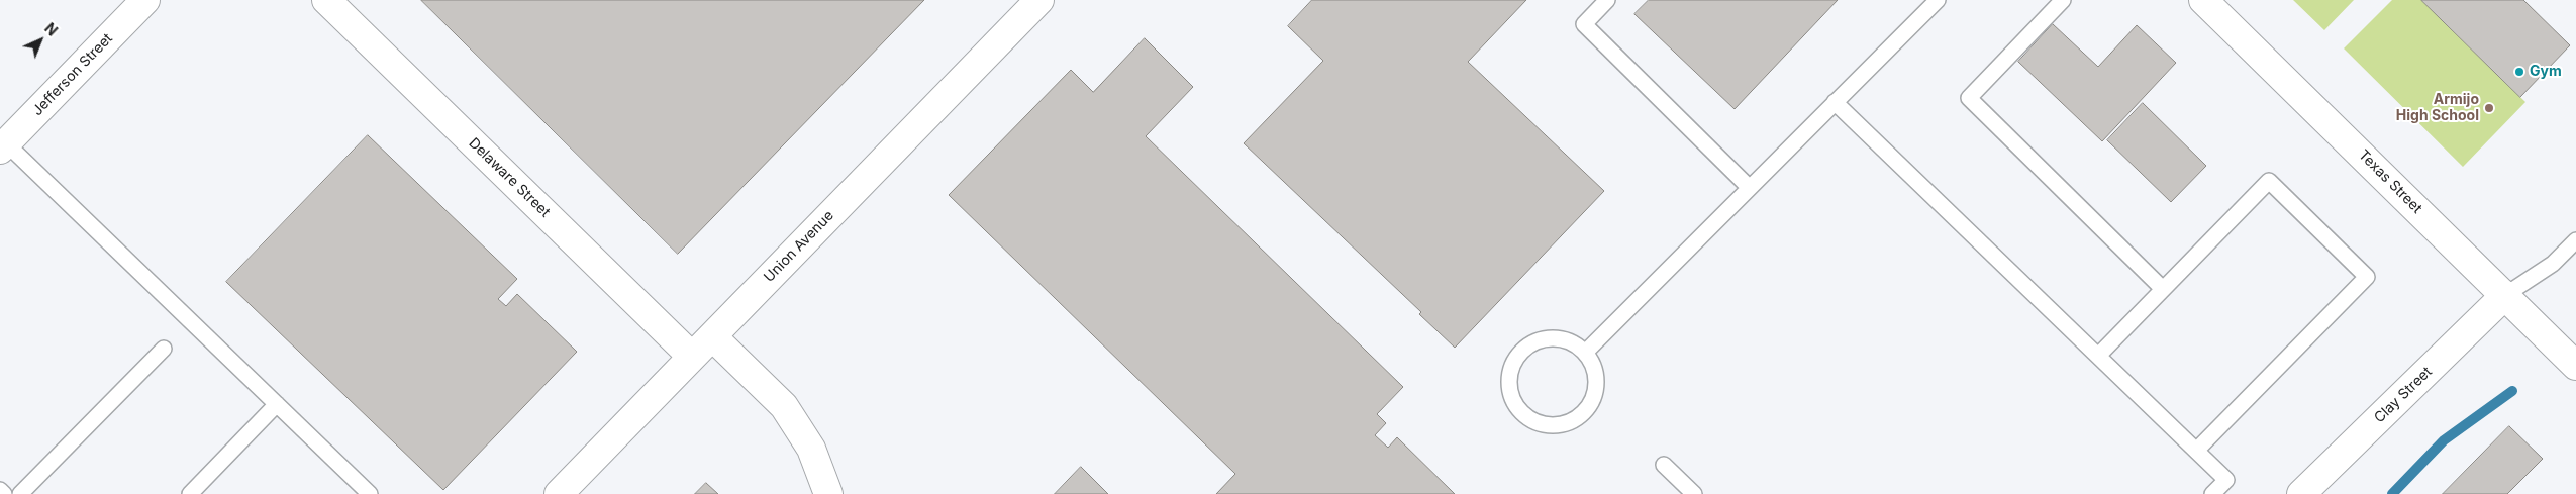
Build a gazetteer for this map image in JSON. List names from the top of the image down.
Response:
{
  "streets": {
    "street": [
      "Jefferson Street",
      "Delaware Street",
      "Texas Street",
      "Union Avenue",
      "Clay Street"
    ]
  },
  "crossings": [
    ["Delaware Street", "Union Avenue"],
    ["Texas Street", "Clay Street"]
  ],
  "places": ["Gym", "Armijo High School"],
  "north": "top right"
}
